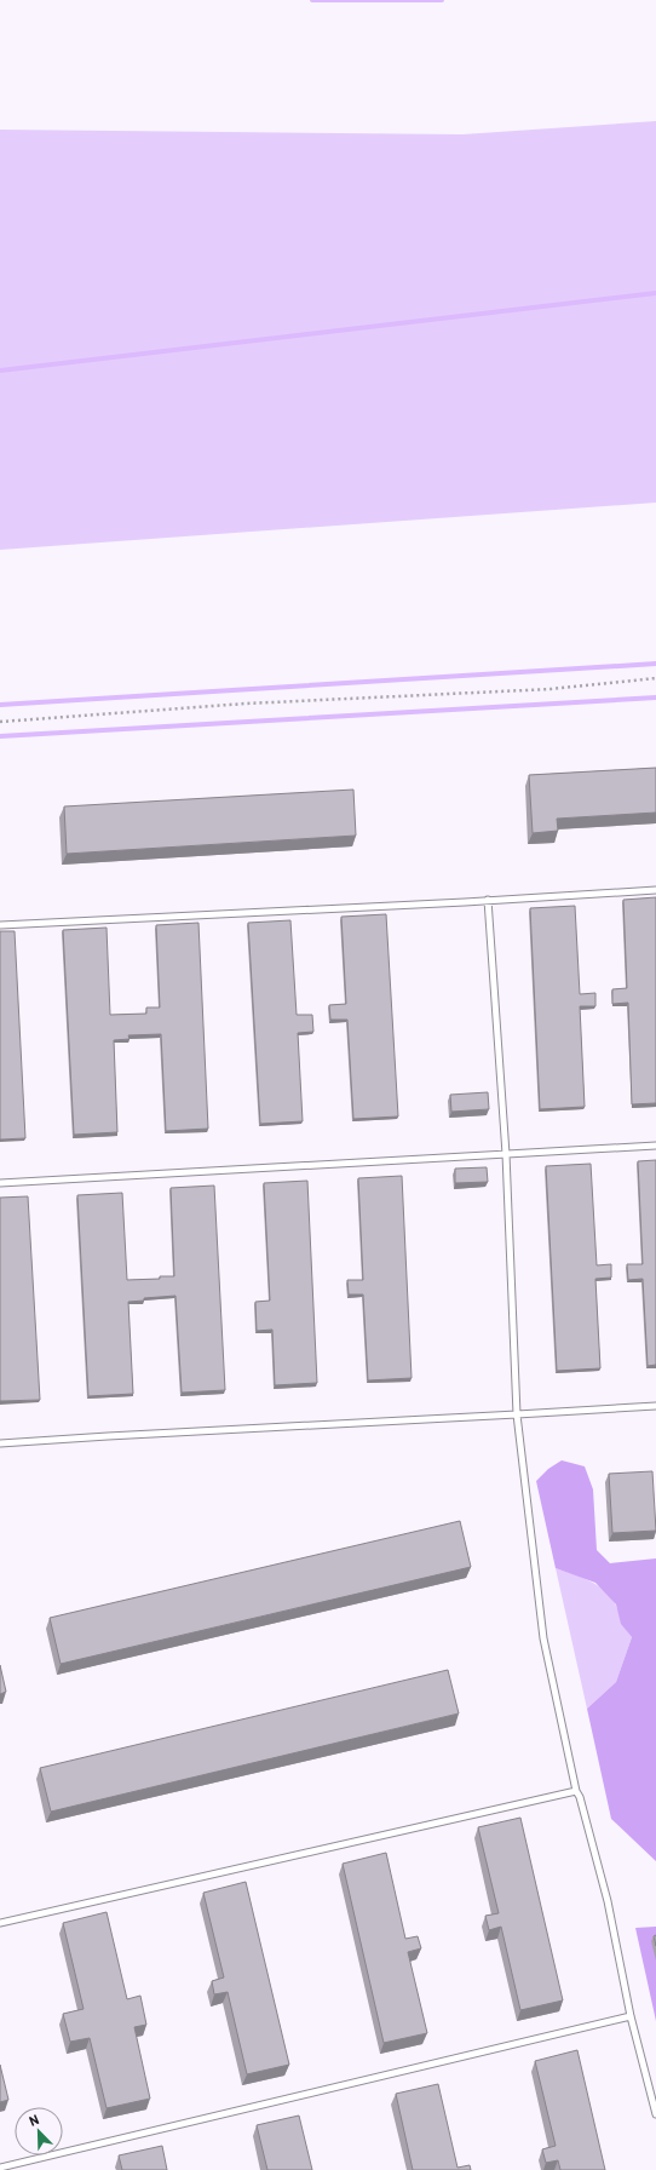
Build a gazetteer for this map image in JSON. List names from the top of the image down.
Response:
{
  "north": "top left"
}
